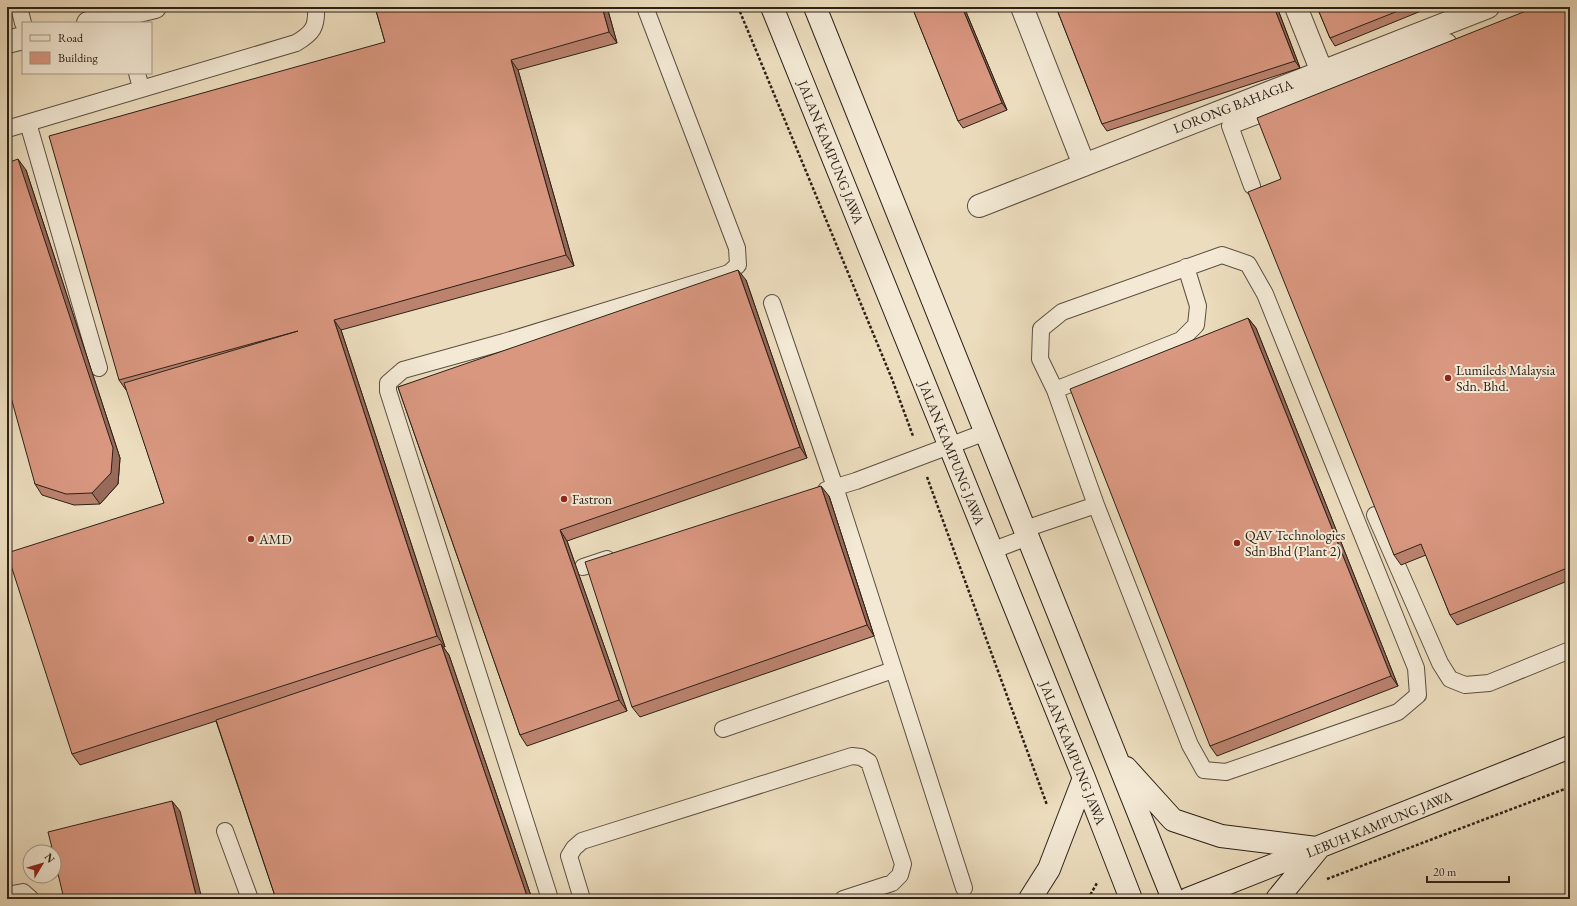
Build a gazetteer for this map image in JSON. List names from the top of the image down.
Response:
{
  "streets": {
    "street": ["LORONG BAHAGIA", "JALAN KAMPUNG JAWA", "LEBUH KAMPUNG JAWA"]
  },
  "places": [
    "Lumileds Malaysia Sdn. Bhd.",
    "Fastron",
    "AMD",
    "QAV Technologies Sdn Bhd (Plant 2)"
  ],
  "legend": ["Road", "Building"],
  "scale_bar": "20 m",
  "north": "top right"
}
